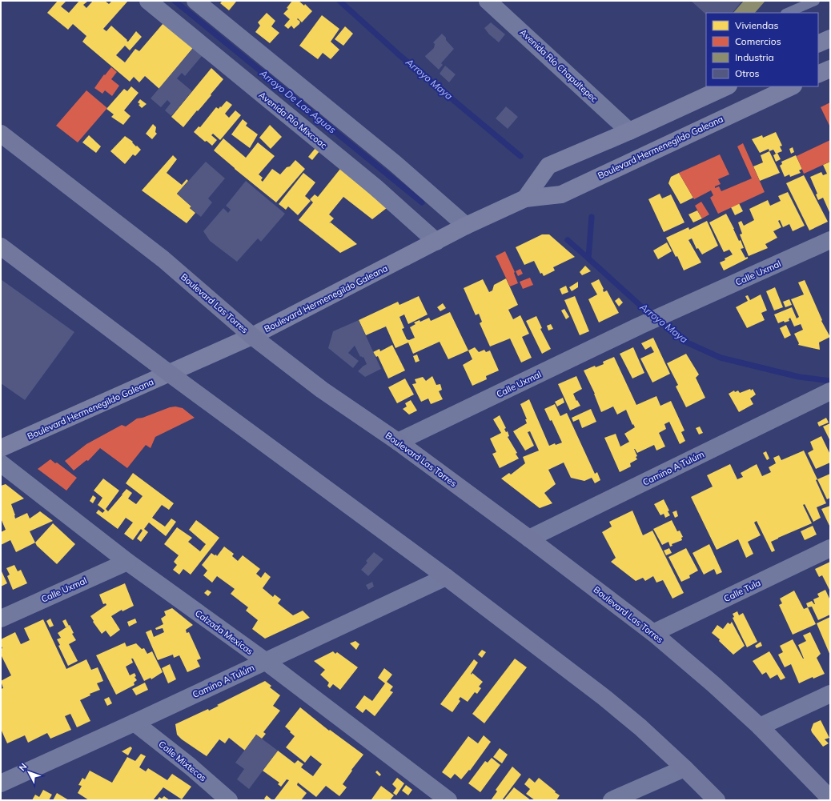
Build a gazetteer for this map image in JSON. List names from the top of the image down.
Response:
{
  "streets": {
    "main road": ["Boulevard Hermenegildo Galeana", "Boulevard Las Torres"],
    "street": [
      "Avenida Río Chapultepec",
      "Avenida Río Mixcoac",
      "Calle Uxmal",
      "Camino A Tulúm",
      "Calle Tula",
      "Calzada Mexicas",
      "Calle Mixtecos"
    ]
  },
  "crossings": [
    ["Avenida Río Chapultepec", "Boulevard Hermenegildo Galeana"],
    ["Avenida Río Mixcoac", "Boulevard Hermenegildo Galeana"],
    ["Boulevard Hermenegildo Galeana", "Boulevard Las Torres"],
    ["Calle Uxmal", "Boulevard Las Torres"],
    ["Calle Uxmal", "Calzada Mexicas"],
    ["Boulevard Las Torres", "Camino A Tulúm"],
    ["Boulevard Las Torres", "Calle Tula"],
    ["Camino A Tulúm", "Calzada Mexicas"],
    ["Camino A Tulúm", "Calle Mixtecos"]
  ],
  "water": ["Arroyo Maya", "Arroyo De Las Aguas"],
  "legend": [
    "Viviendas",
    "Comercios",
    "Industria",
    "Otros"
  ],
  "north": "top left"
}
